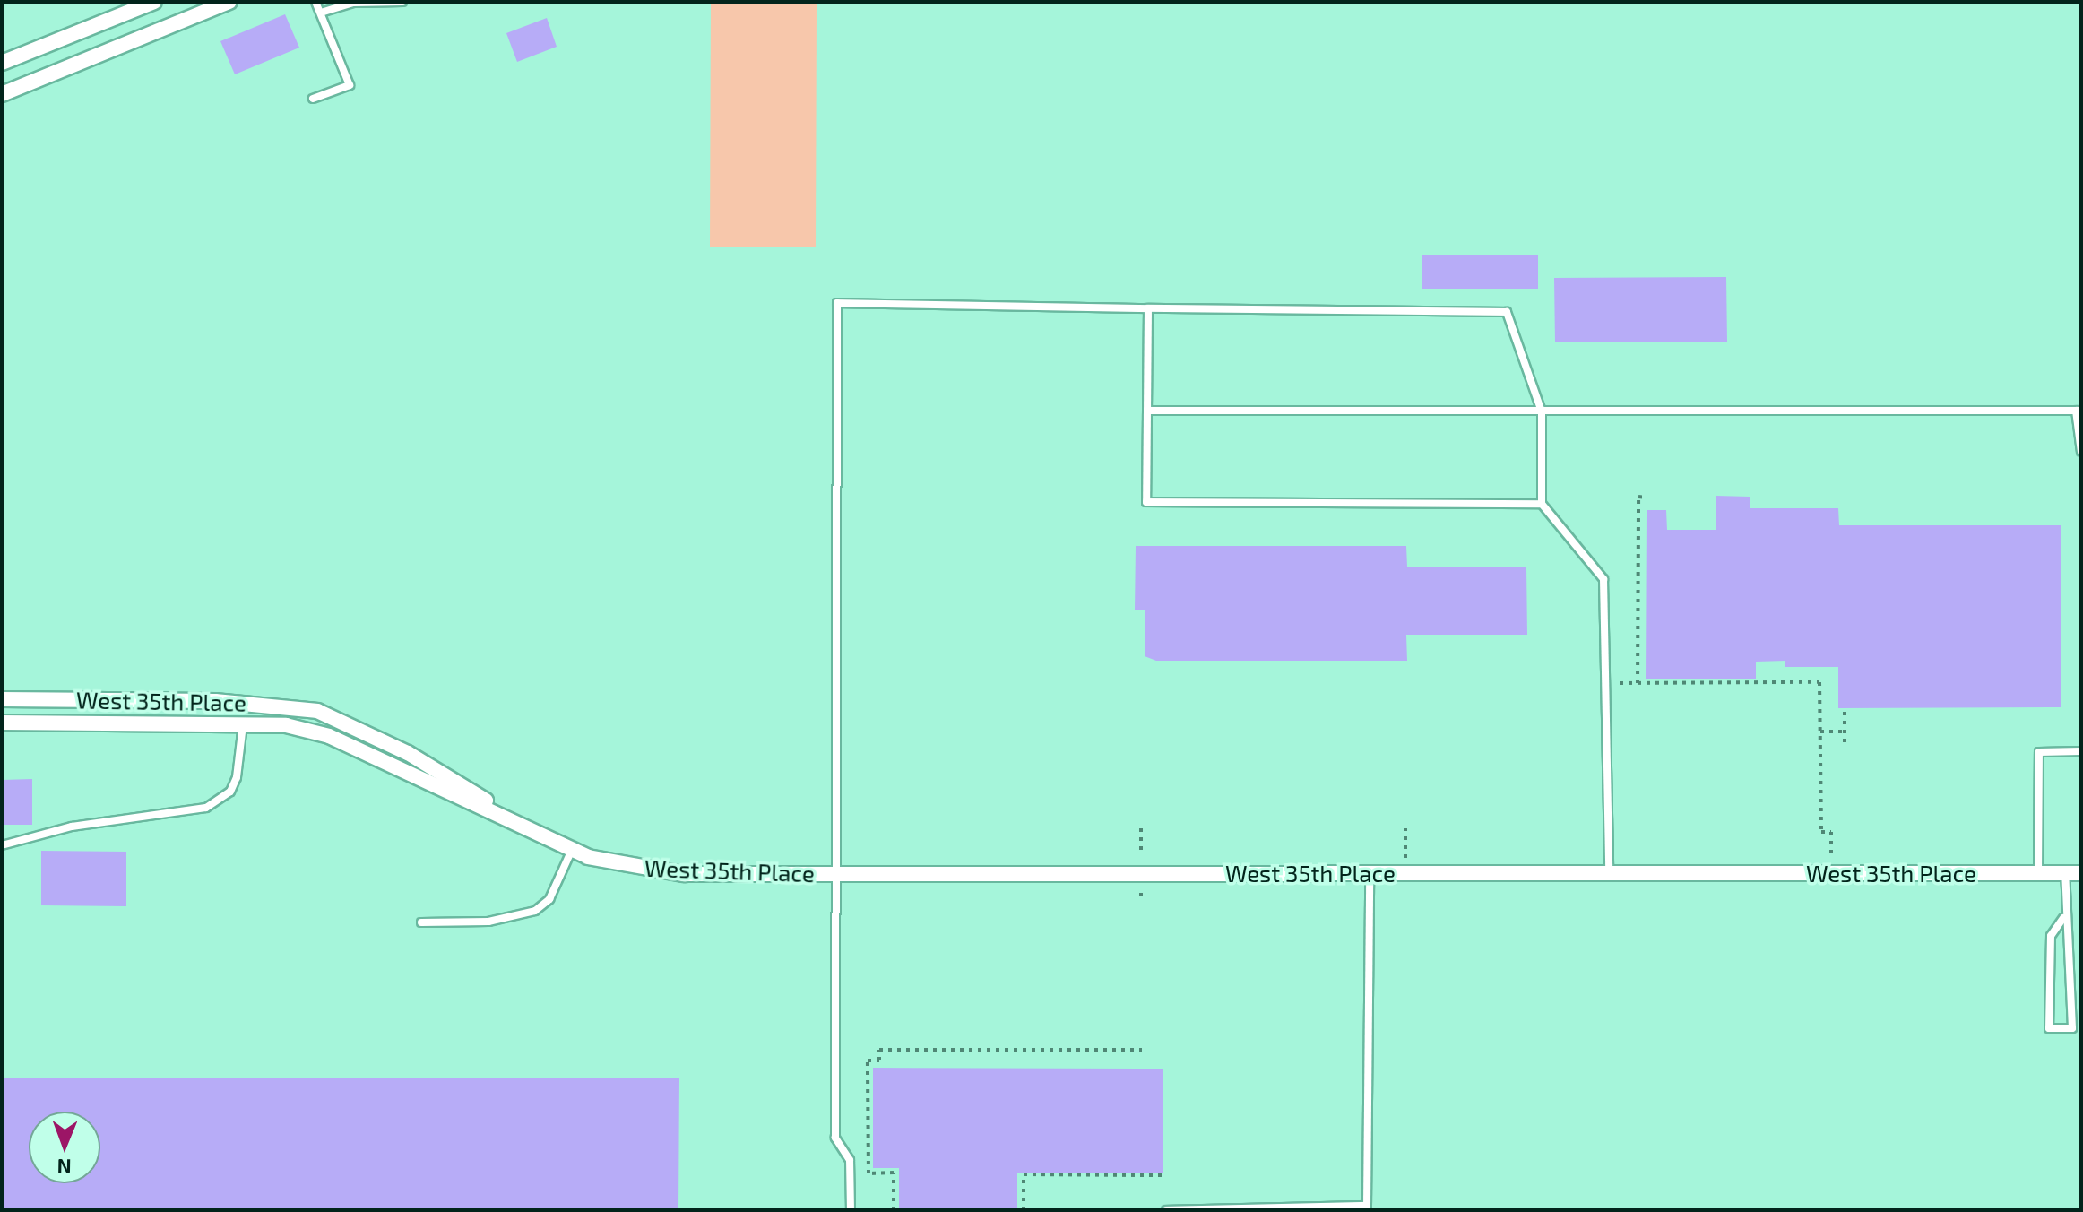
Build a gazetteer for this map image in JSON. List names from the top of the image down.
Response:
{
  "streets": {
    "street": ["West 35th Place"]
  },
  "north": "bottom"
}
